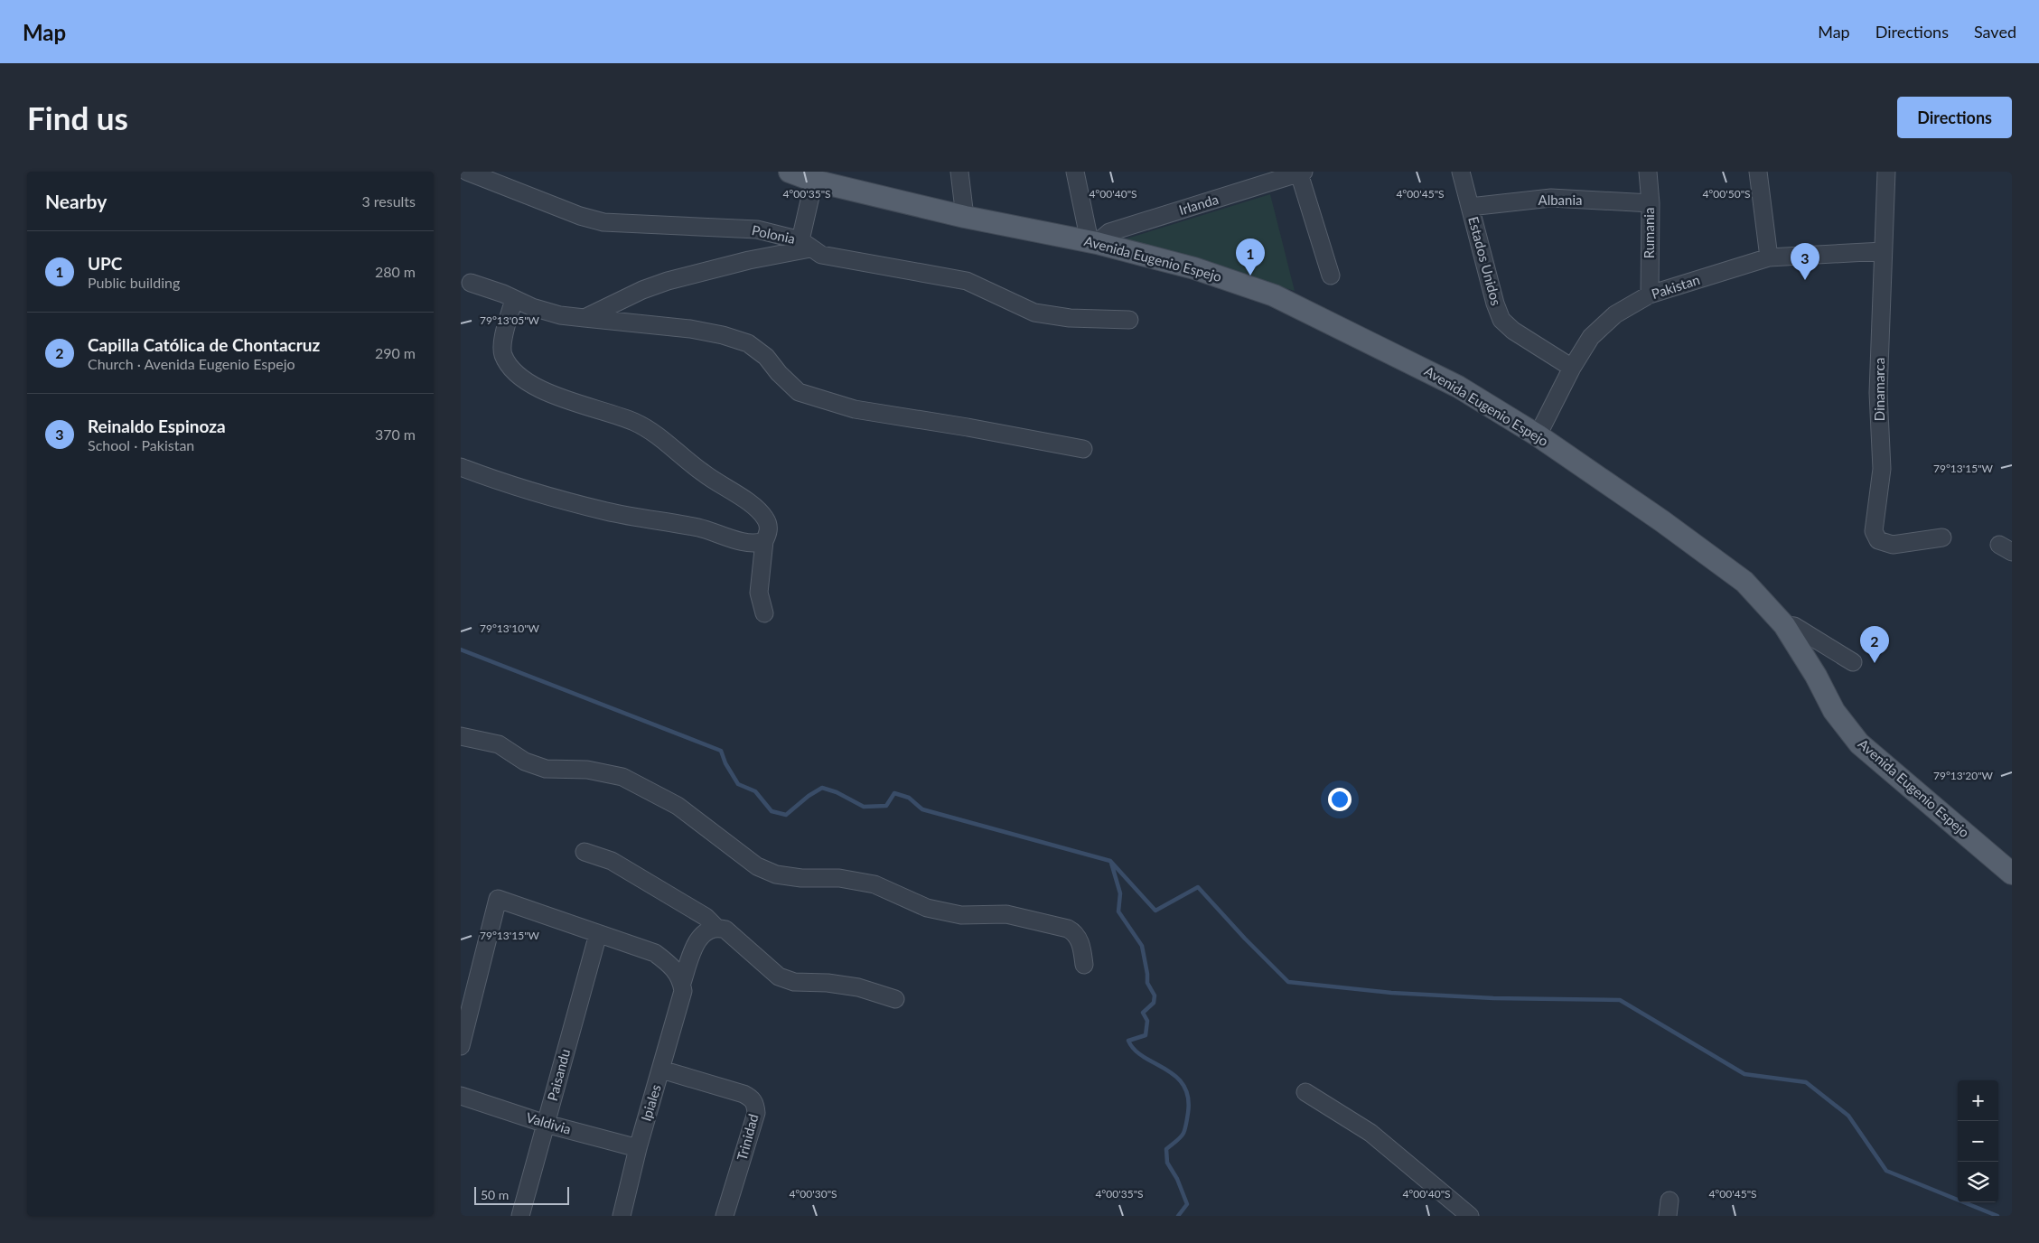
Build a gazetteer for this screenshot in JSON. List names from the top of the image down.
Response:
{
  "streets": {
    "main road": ["Avenida Eugenio Espejo"],
    "street": [
      "Albania",
      "Irlanda",
      "Rumania",
      "Polonia",
      "Estados Unidos",
      "Pakistan",
      "Dinamarca",
      "Paisandu",
      "Ipiales",
      "Valdivia",
      "Trinidad"
    ]
  },
  "crossings": [
    ["Albania", "Rumania"],
    ["Albania", "Estados Unidos"],
    ["Irlanda", "Avenida Eugenio Espejo"],
    ["Rumania", "Pakistan"],
    ["Avenida Eugenio Espejo", "Pakistan"],
    ["Estados Unidos", "Pakistan"],
    ["Pakistan", "Dinamarca"],
    ["Paisandu", "Valdivia"],
    ["Ipiales", "Valdivia"],
    ["Ipiales", "Trinidad"]
  ],
  "scale_bar": "50 m",
  "page": {
    "header": "Map",
    "nav": ["Map", "Directions", "Saved"],
    "buttons": "Directions",
    "title": "Find us",
    "heading": ["Nearby", "3 results"],
    "list": [
      {
        "mark": "1",
        "name": "UPC",
        "note": "Public building",
        "value": "280 m"
      },
      {
        "mark": "2",
        "name": "Capilla Católica de Chontacruz",
        "note": "Church · Avenida Eugenio Espejo",
        "value": "290 m"
      },
      {
        "mark": "3",
        "name": "Reinaldo Espinoza",
        "note": "School · Pakistan",
        "value": "370 m"
      }
    ],
    "pins": ["1", "3", "2"],
    "map_buttons": ["+", "−"],
    "scale": "50 m"
  },
  "coordinates": [
    "4°00'35\"S",
    "4°00'40\"S",
    "4°00'45\"S",
    "4°00'50\"S",
    "79°13'05\"W",
    "79°13'15\"W",
    "79°13'10\"W",
    "79°13'20\"W",
    "4°00'30\"S"
  ]
}
